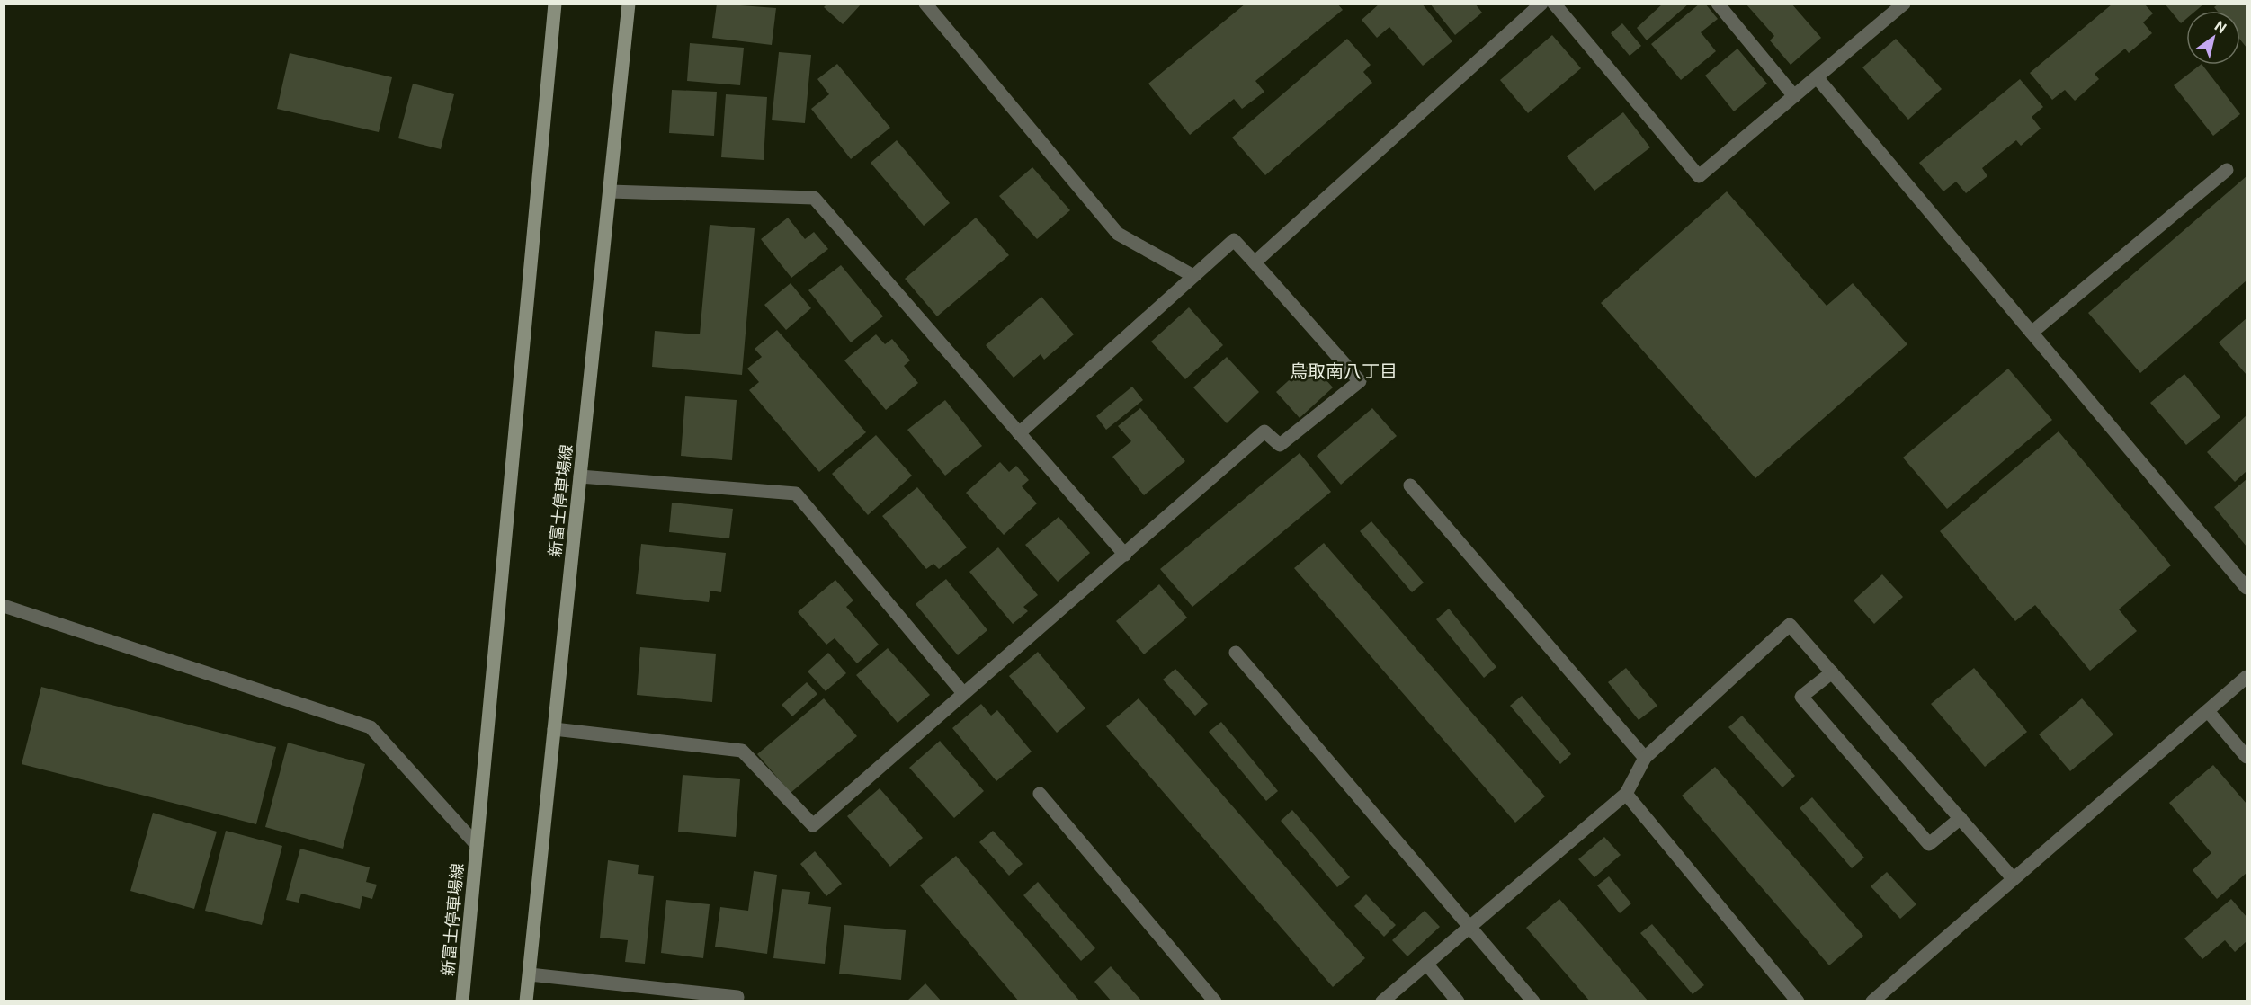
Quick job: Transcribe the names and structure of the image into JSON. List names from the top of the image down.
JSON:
{
  "streets": {
    "main road": ["新富士停車場線"]
  },
  "districts": ["鳥取南八丁目"],
  "north": "top right"
}
